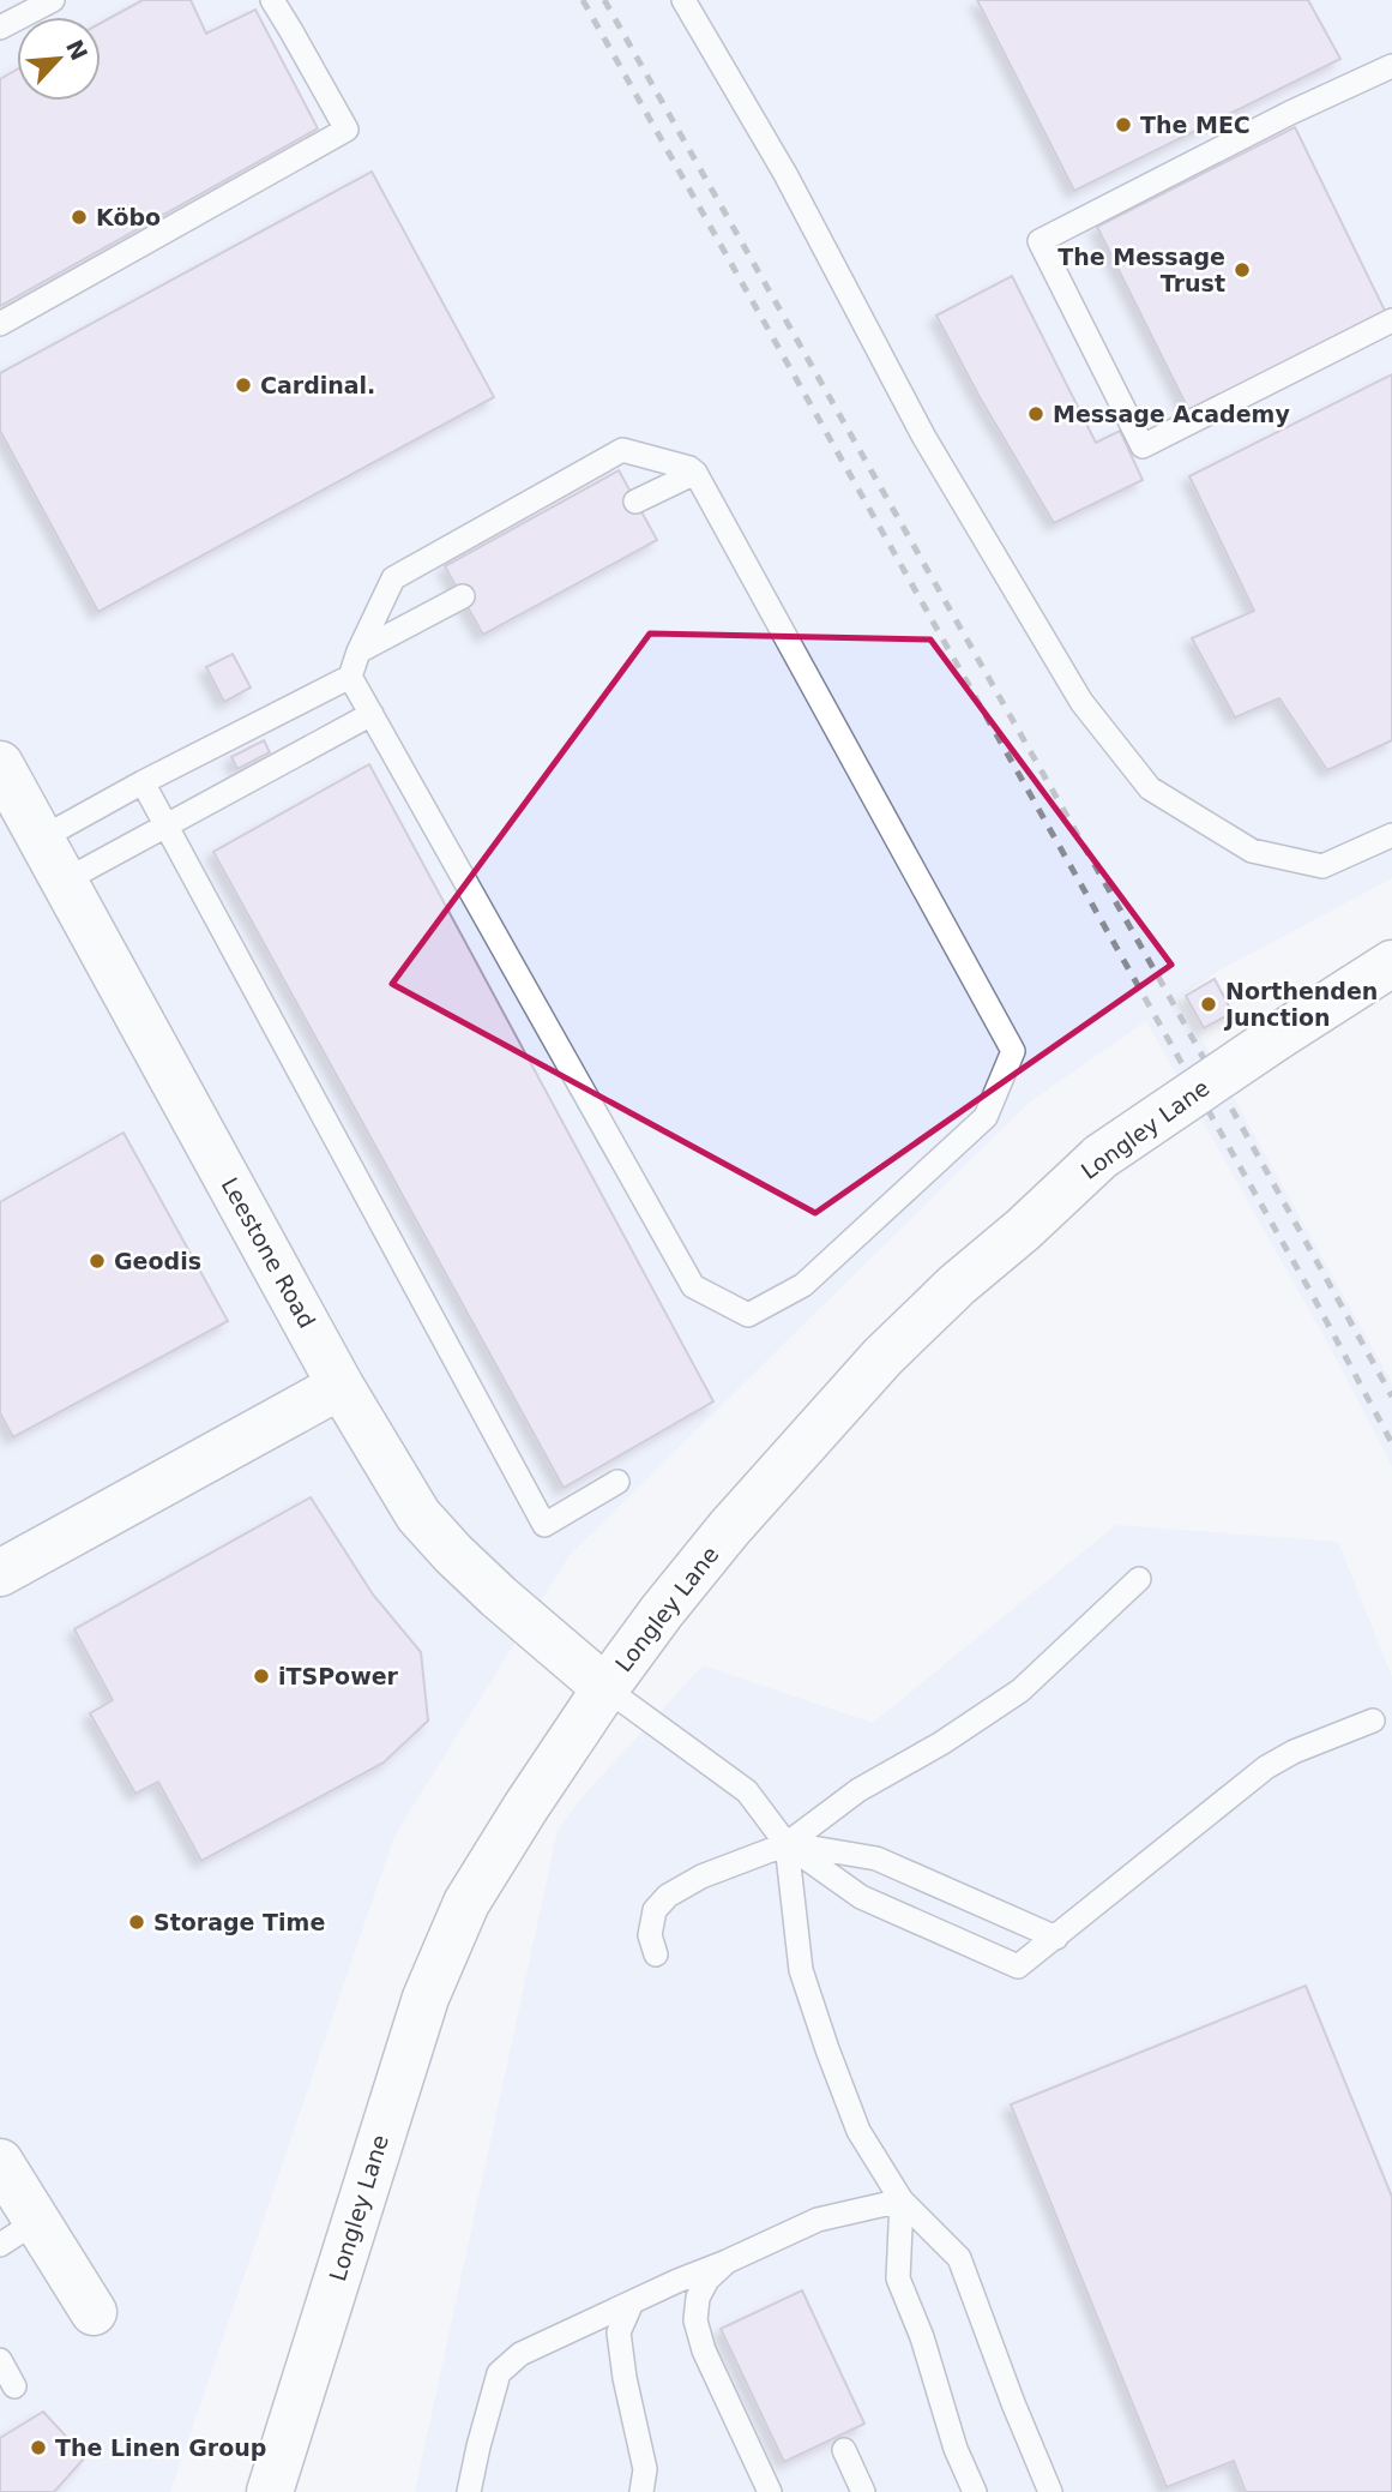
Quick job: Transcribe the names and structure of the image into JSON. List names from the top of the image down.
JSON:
{
  "streets": {
    "main road": ["Longley Lane", "Leestone Road"]
  },
  "crossings": [
    ["Longley Lane", "Leestone Road"]
  ],
  "places": [
    "The MEC",
    "Köbo",
    "The Message Trust",
    "Cardinal.",
    "Message Academy",
    "Northenden Junction",
    "Geodis",
    "iTSPower",
    "Storage Time",
    "The Linen Group"
  ],
  "north": "top right"
}
